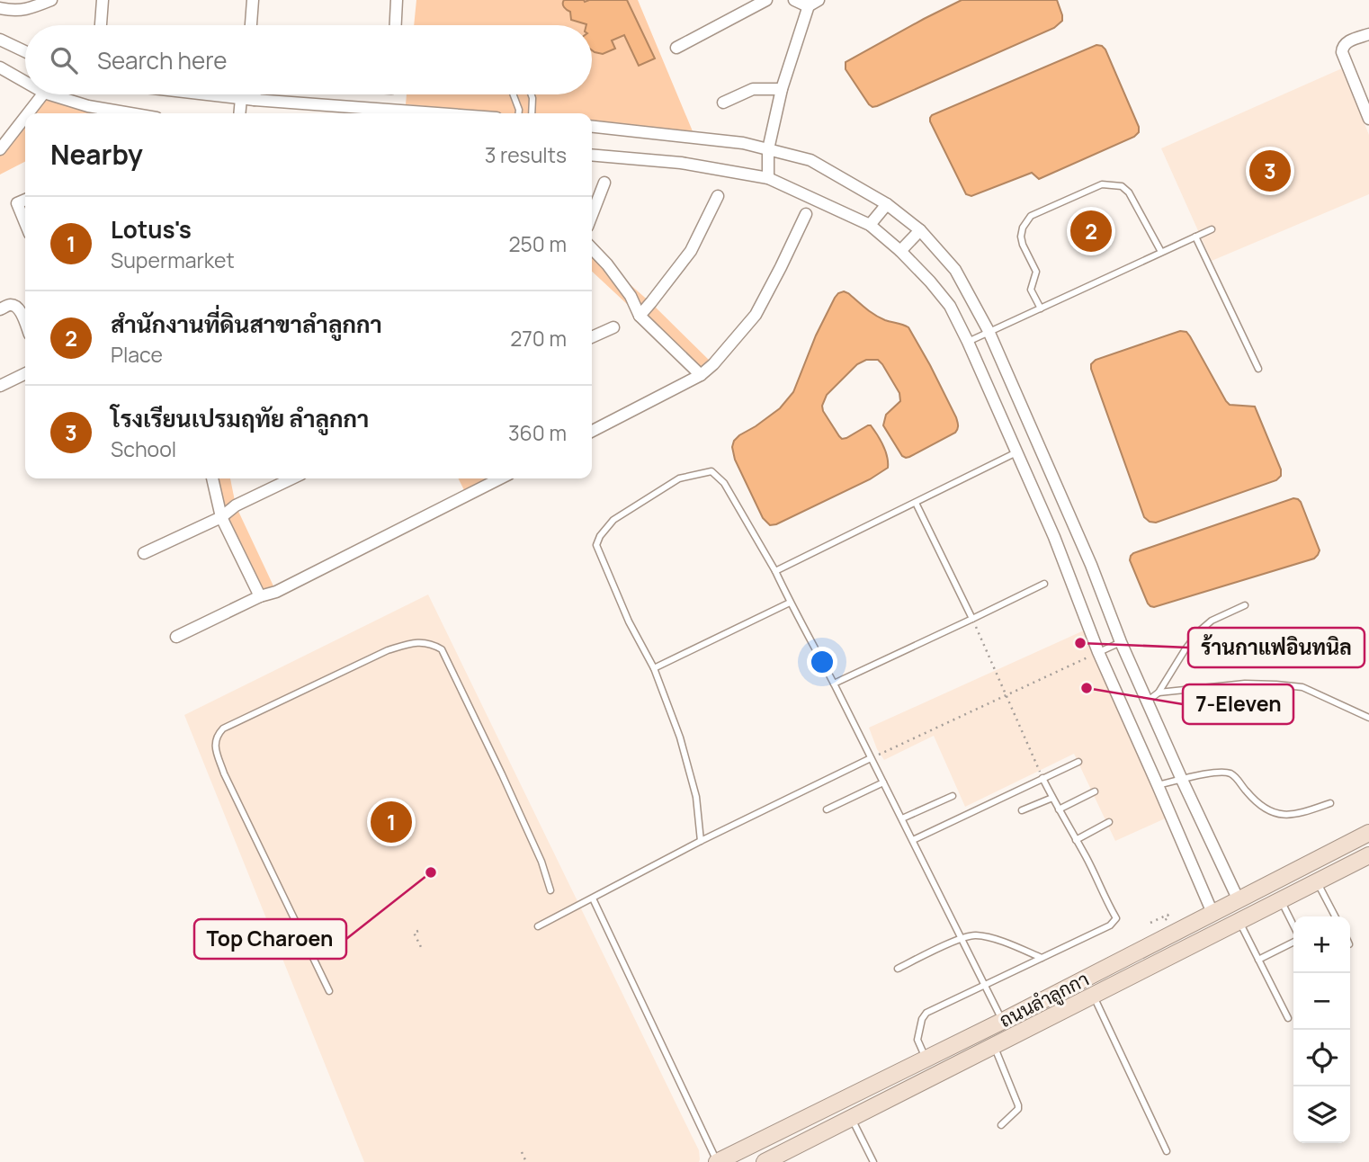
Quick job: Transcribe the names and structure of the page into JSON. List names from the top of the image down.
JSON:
{
  "streets": {
    "main road": ["ถนนลำลูกกา"]
  },
  "places": ["ร้านกาแฟอินทนิล", "7-Eleven", "Top Charoen"],
  "page": {
    "search": "Search here",
    "heading": ["Nearby", "3 results"],
    "pins": ["3", "2", "1"],
    "list": [
      {
        "mark": "1",
        "name": "Lotus's",
        "note": "Supermarket",
        "value": "250 m"
      },
      {
        "mark": "2",
        "name": "สำนักงานที่ดินสาขาลำลูกกา",
        "note": "Place",
        "value": "270 m"
      },
      {
        "mark": "3",
        "name": "โรงเรียนเปรมฤทัย ลำลูกกา",
        "note": "School",
        "value": "360 m"
      }
    ],
    "map_buttons": ["+", "−"]
  }
}
